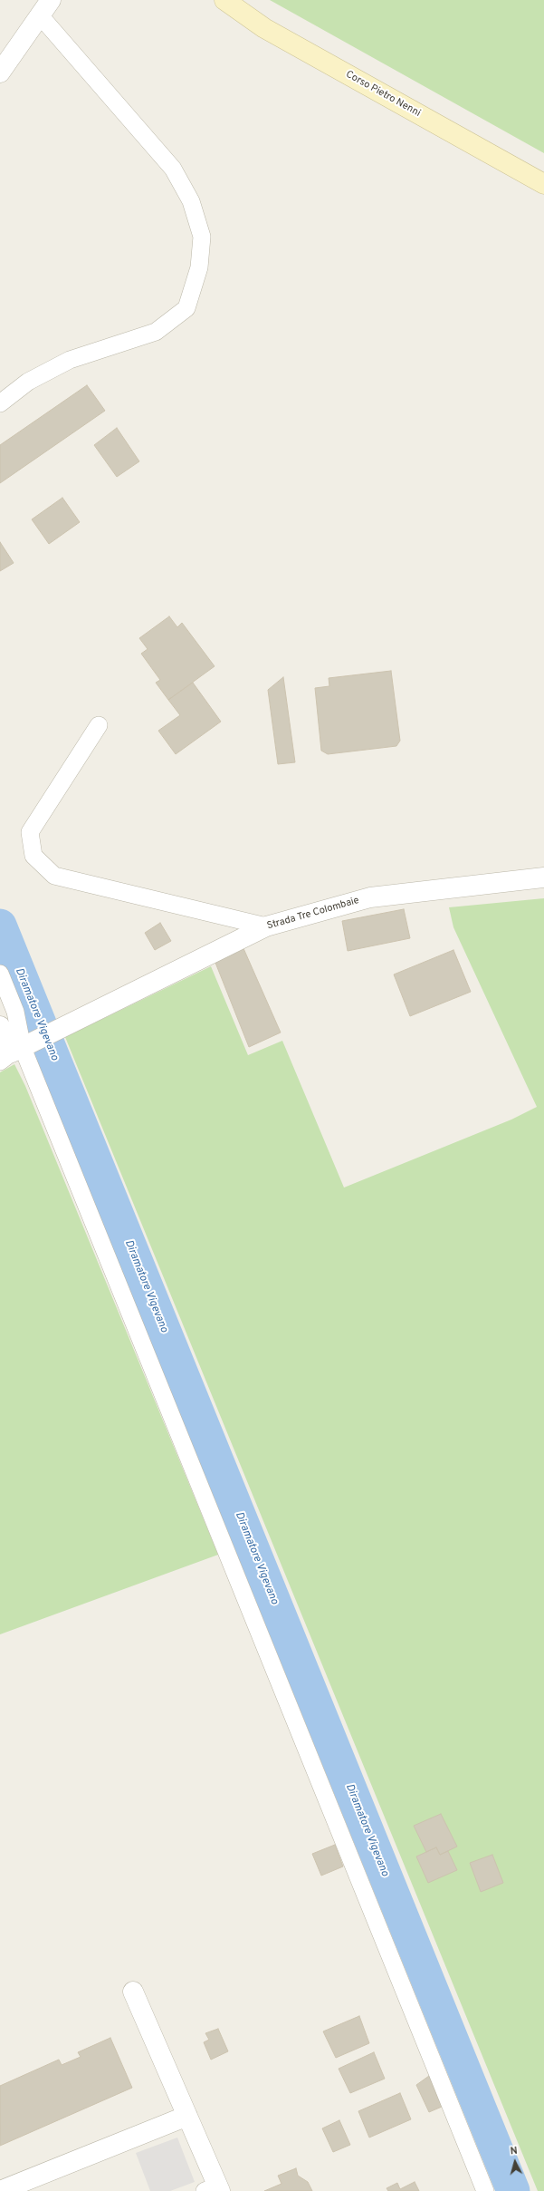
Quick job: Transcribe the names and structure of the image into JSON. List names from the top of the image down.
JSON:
{
  "streets": {
    "main road": ["Corso Pietro Nenni"],
    "street": ["Strada Tre Colombaie"]
  },
  "water": ["Diramatore Vigevano"],
  "north": "top"
}
